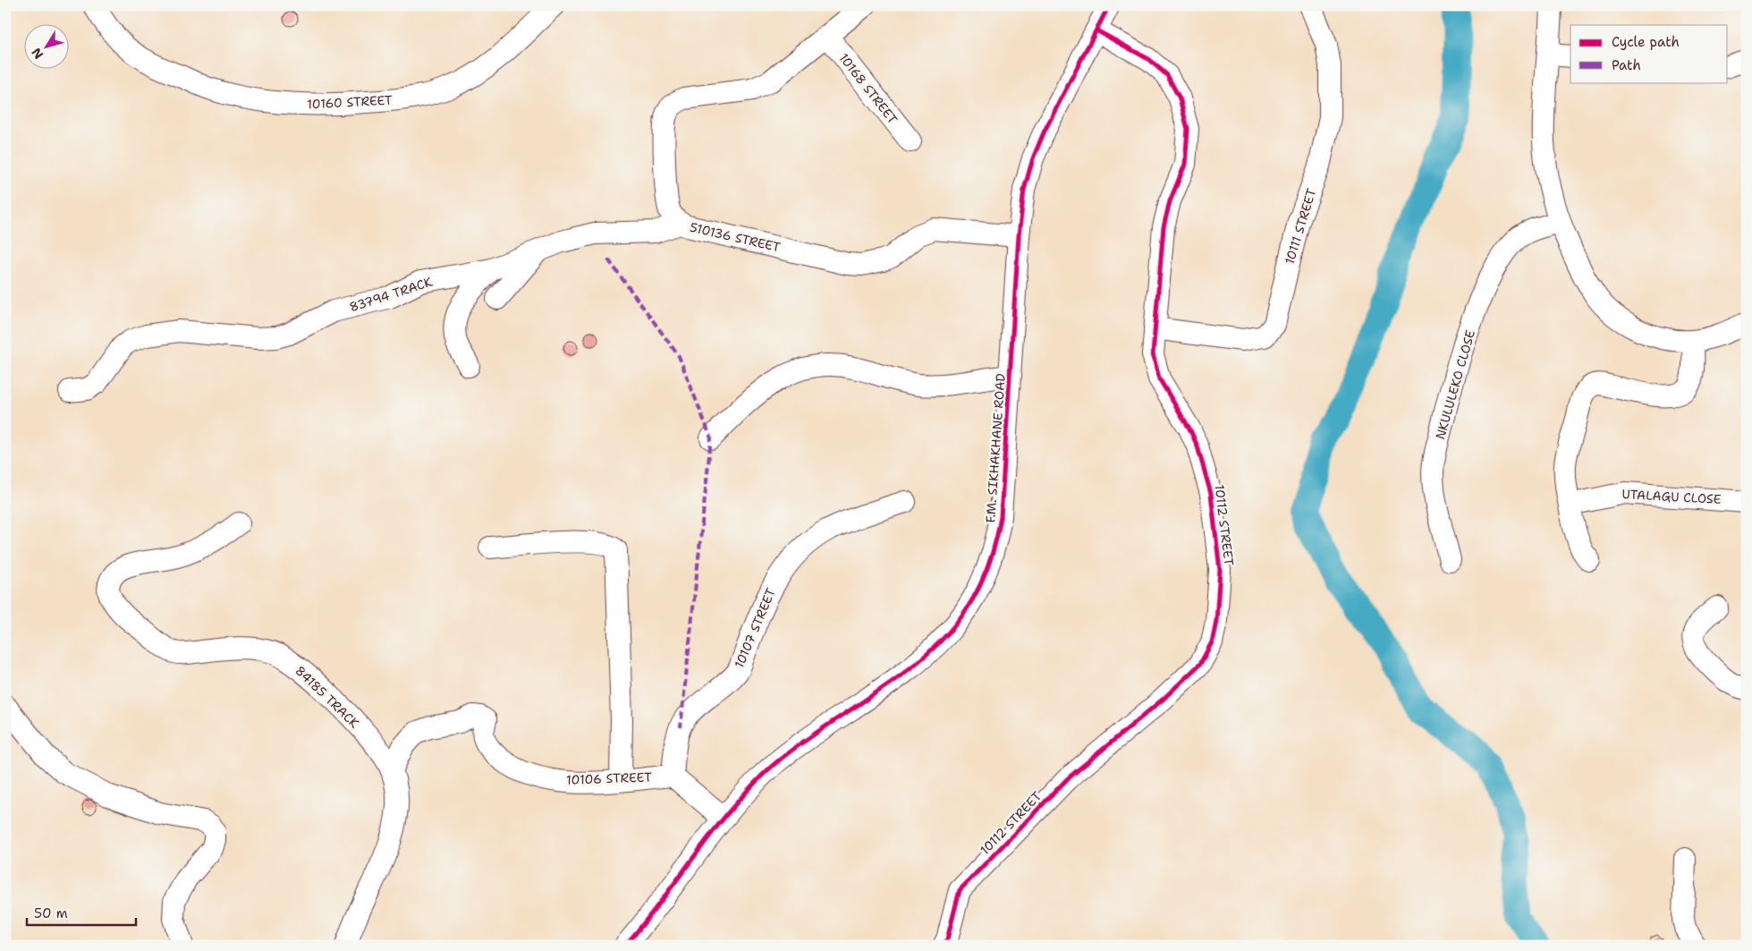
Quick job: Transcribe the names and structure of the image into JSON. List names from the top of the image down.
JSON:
{
  "streets": {
    "street": [
      "10168 STREET",
      "10160 STREET",
      "10111 STREET",
      "510136 STREET",
      "83794 TRACK",
      "NKULULEKO CLOSE",
      "F.M. SIKHAKHANE ROAD",
      "UTALAGU CLOSE",
      "10112 STREET",
      "10107 STREET",
      "84185 TRACK",
      "10106 STREET"
    ]
  },
  "crossings": [
    ["10168 STREET", "510136 STREET"],
    ["10111 STREET", "10112 STREET"],
    ["510136 STREET", "83794 TRACK"],
    ["510136 STREET", "F.M. SIKHAKHANE ROAD"],
    ["F.M. SIKHAKHANE ROAD", "10112 STREET"],
    ["10107 STREET", "10106 STREET"],
    ["84185 TRACK", "10106 STREET"]
  ],
  "legend": ["Cycle path", "Path"],
  "scale_bar": "50 m",
  "north": "bottom left"
}
